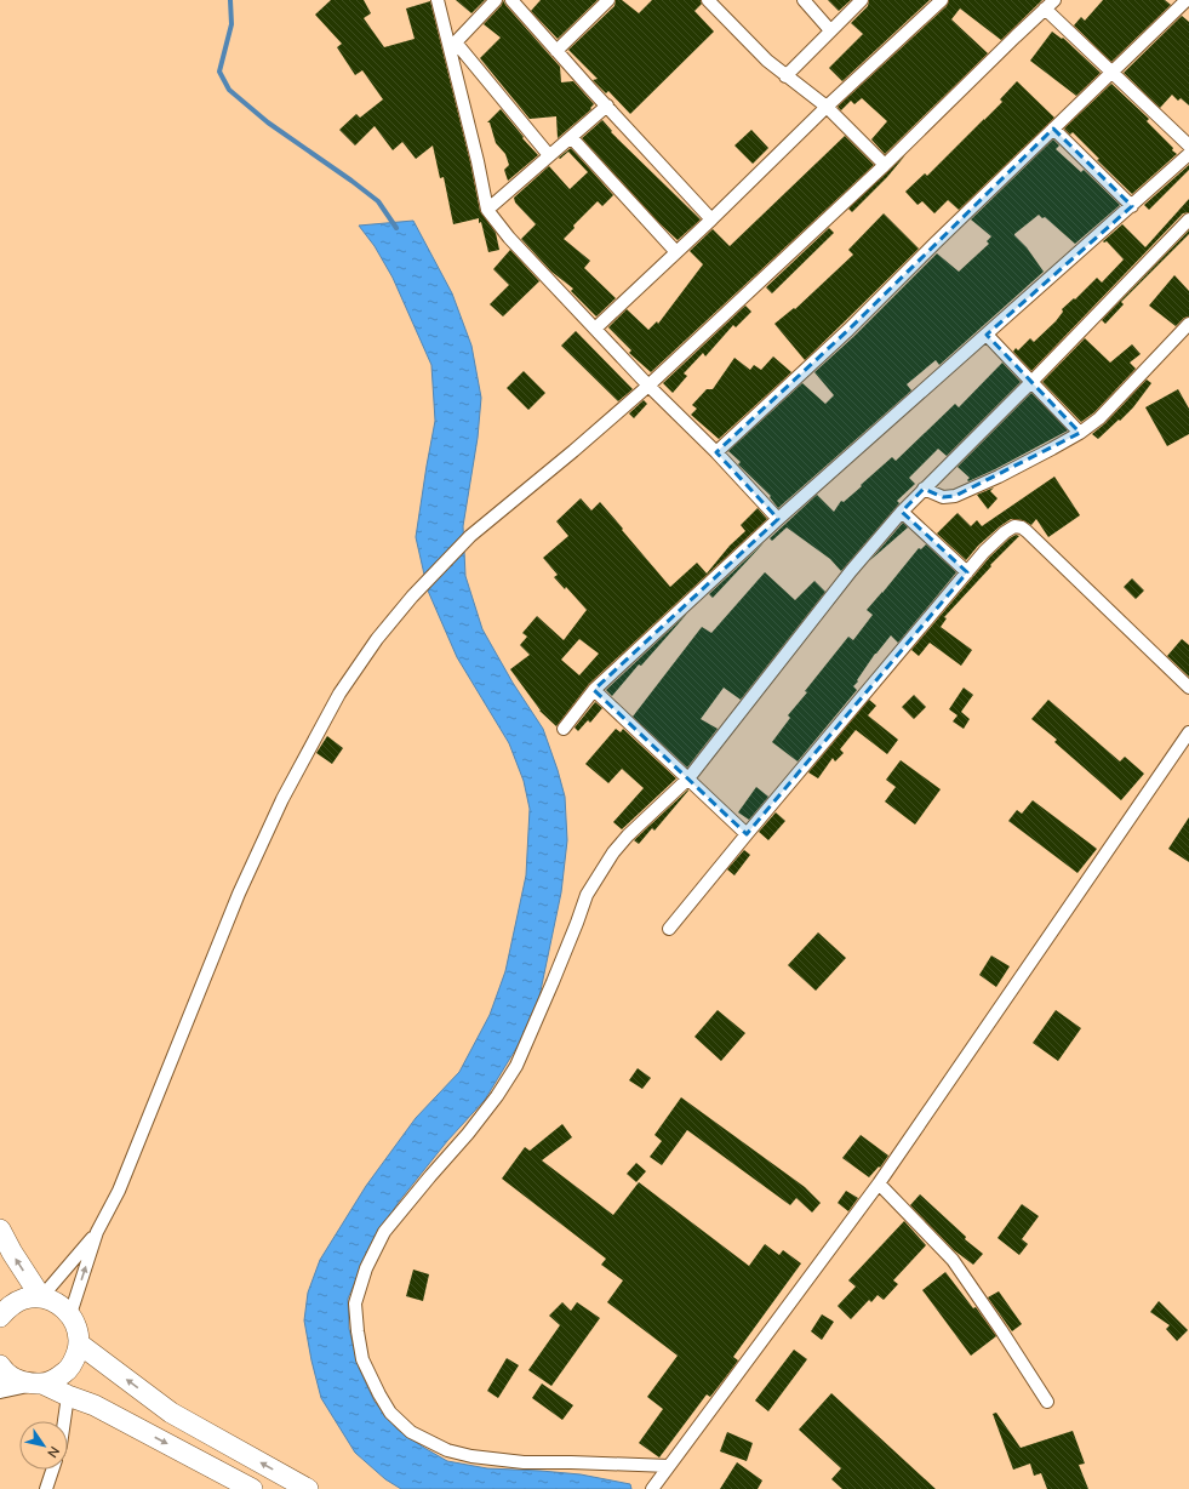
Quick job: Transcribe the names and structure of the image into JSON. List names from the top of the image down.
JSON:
{
  "north": "bottom right"
}
